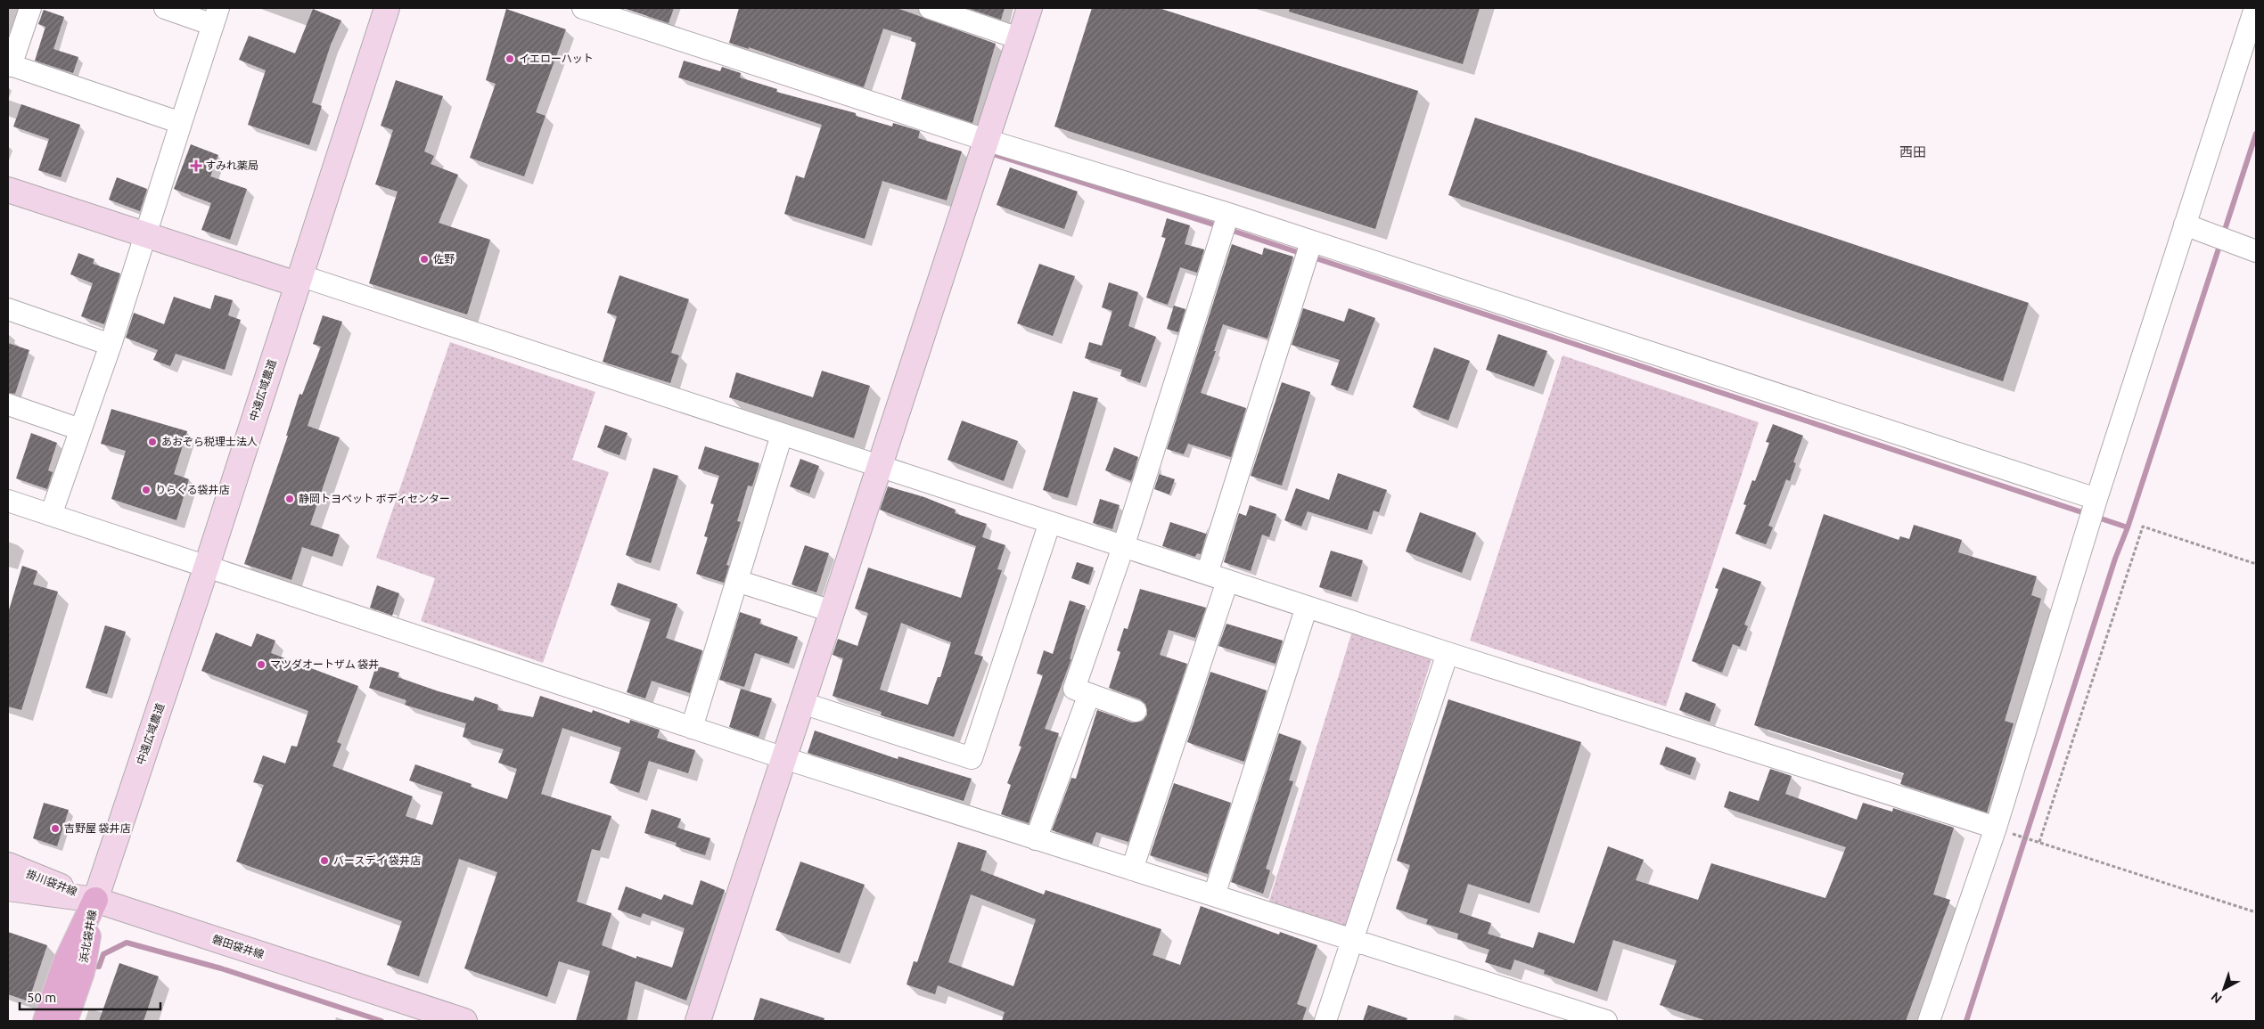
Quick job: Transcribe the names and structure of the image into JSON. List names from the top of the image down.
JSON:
{
  "streets": {
    "main road": ["浜北袋井線"],
    "street": ["中遠広域農道", "掛川袋井線", "磐田袋井線"]
  },
  "crossings": [
    ["中遠広域農道", "掛川袋井線"],
    ["中遠広域農道", "浜北袋井線"],
    ["中遠広域農道", "磐田袋井線"],
    ["掛川袋井線", "浜北袋井線"],
    ["掛川袋井線", "磐田袋井線"],
    ["浜北袋井線", "磐田袋井線"]
  ],
  "districts": ["西田"],
  "places": {
    "other": [
      "イエローハット",
      "佐野",
      "あおぞら税理士法人",
      "りらくる袋井店",
      "静岡トヨペット ボディセンター",
      "マツダオートザム 袋井",
      "吉野屋 袋井店",
      "バースデイ 袋井店"
    ],
    "health": ["すみれ薬局"]
  },
  "scale_bar": "50 m",
  "north": "bottom left"
}
